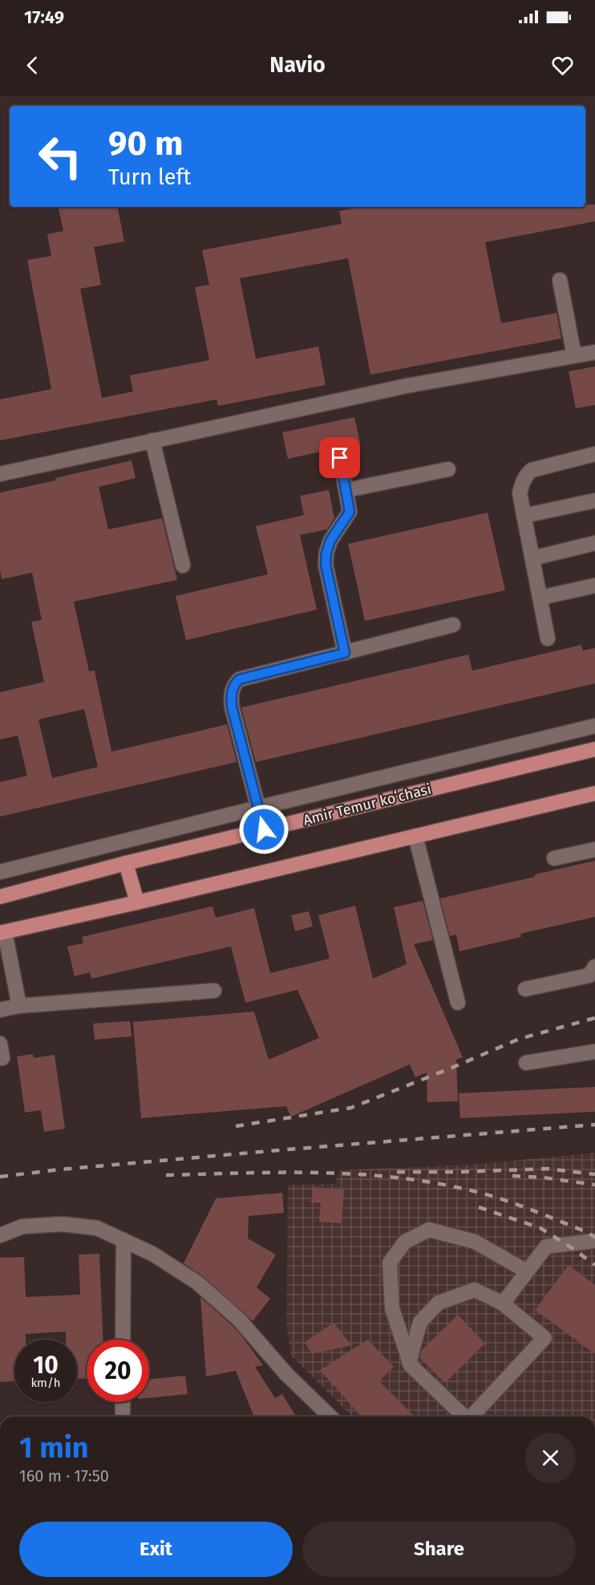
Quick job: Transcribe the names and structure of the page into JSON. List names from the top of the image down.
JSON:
{
  "streets": {
    "main road": ["Amir Temur koʻchasi"]
  },
  "page": {
    "status": "17:49",
    "header": "Navio",
    "turn": ["90 m", "Turn left"],
    "speed": "10 km/h",
    "limit": "20",
    "heading": ["1 min", "160 m · 17:50"],
    "buttons": ["Exit", "Share"]
  }
}
